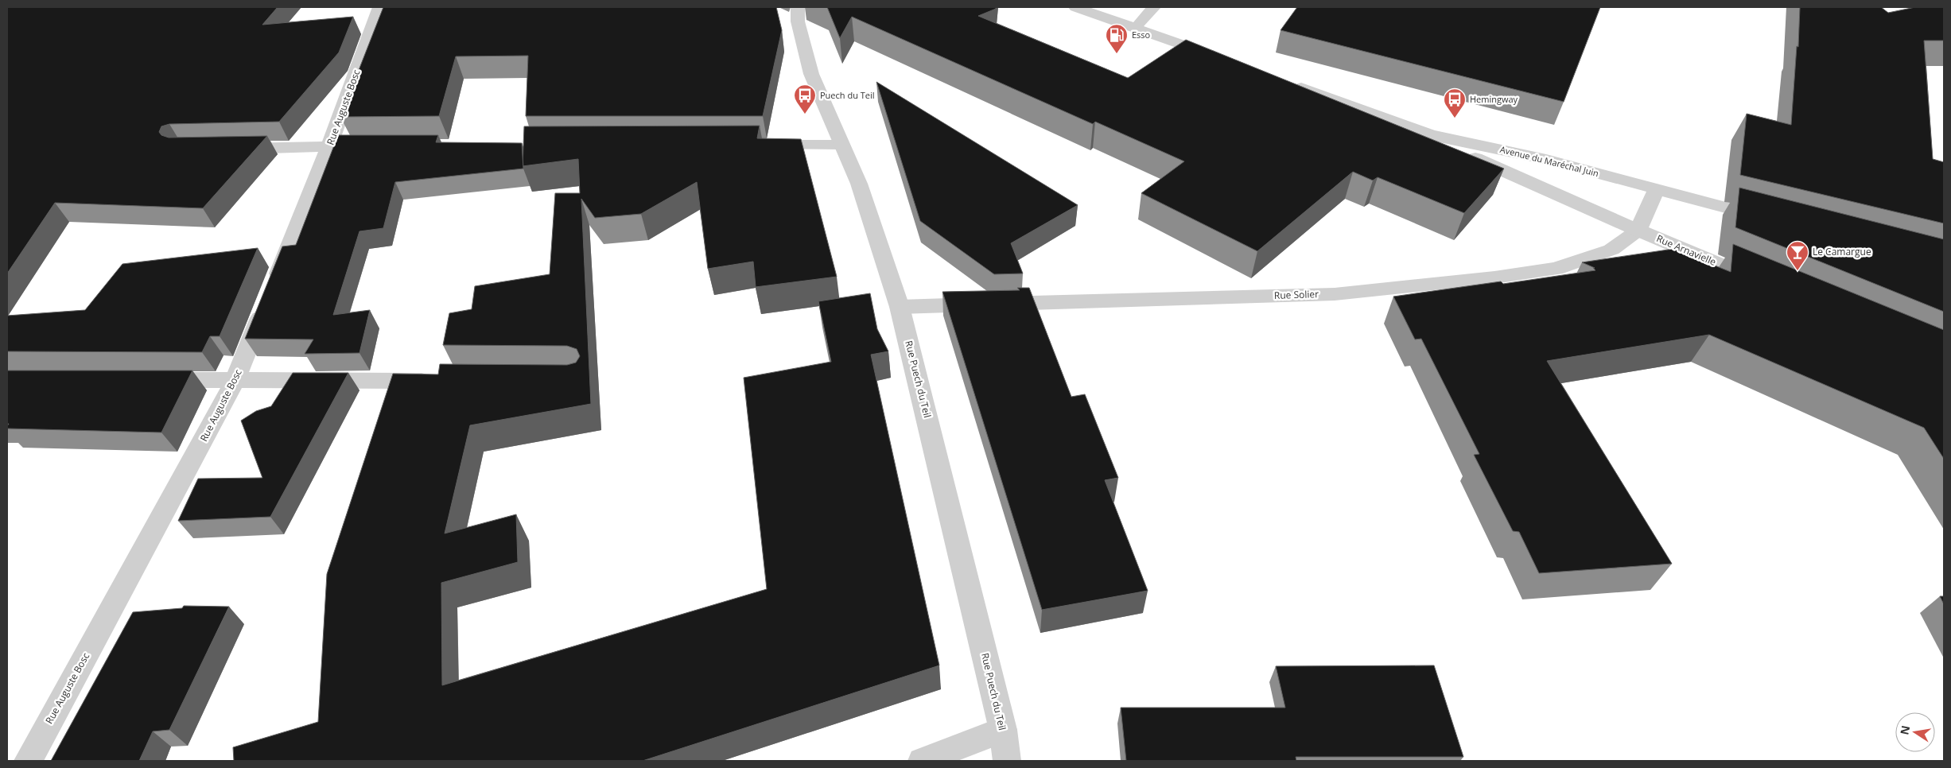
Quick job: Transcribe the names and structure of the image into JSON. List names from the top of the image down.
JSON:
{
  "streets": {
    "street": [
      "Rue Auguste Bosc",
      "Avenue du Maréchal Juin",
      "Rue Arnavielle",
      "Rue Solier",
      "Rue Puech du Teil"
    ]
  },
  "crossings": [
    ["Avenue du Maréchal Juin", "Rue Arnavielle"],
    ["Avenue du Maréchal Juin", "Rue Solier"],
    ["Rue Arnavielle", "Rue Solier"],
    ["Rue Solier", "Rue Puech du Teil"]
  ],
  "places": {
    "fuel station": ["Esso"],
    "bus stop": ["Puech du Teil", "Hemingway"],
    "bar": ["Le Camargue"]
  },
  "north": "left"
}
